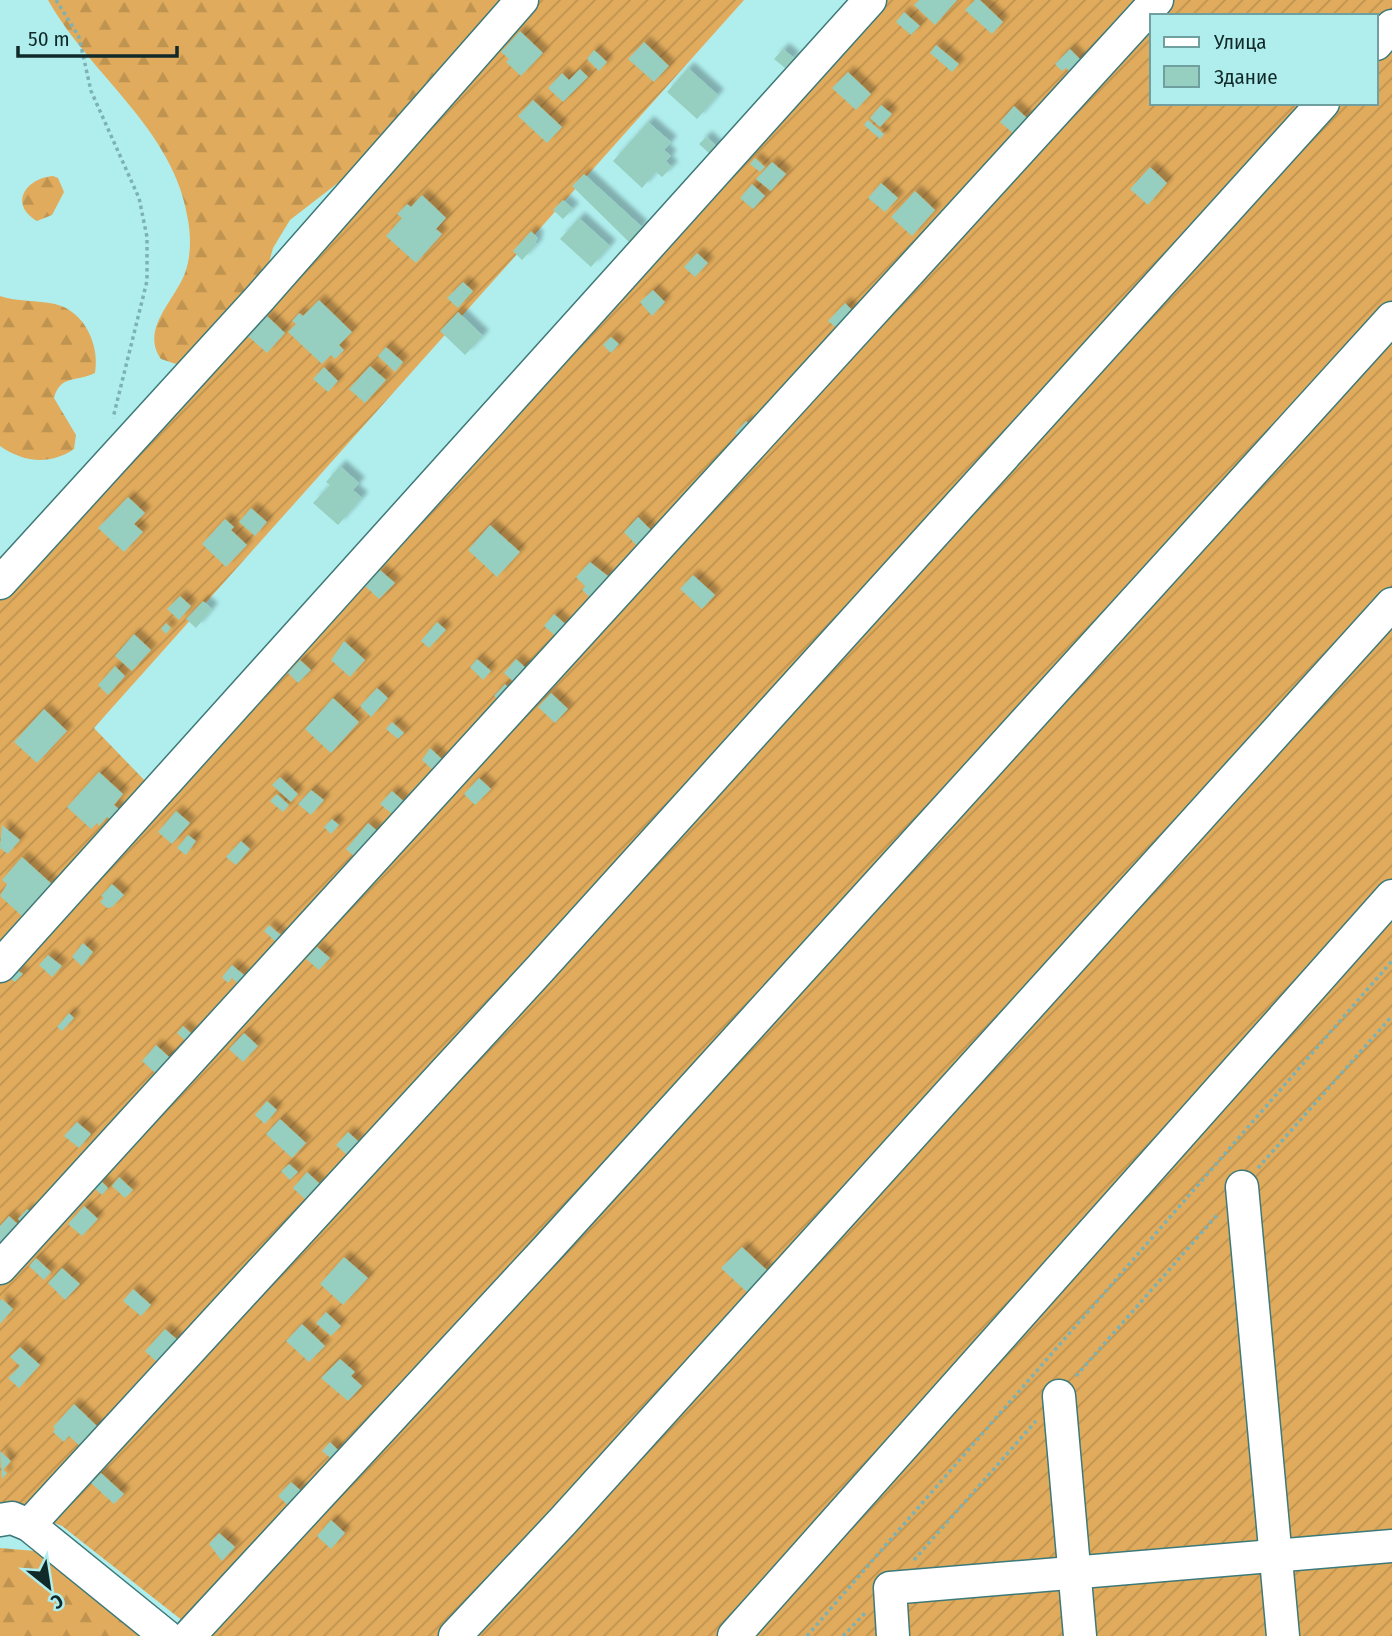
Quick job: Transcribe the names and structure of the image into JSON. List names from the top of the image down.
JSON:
{
  "legend": ["Улица", "Здание"],
  "scale_bar": "50 m",
  "north": "bottom right"
}
